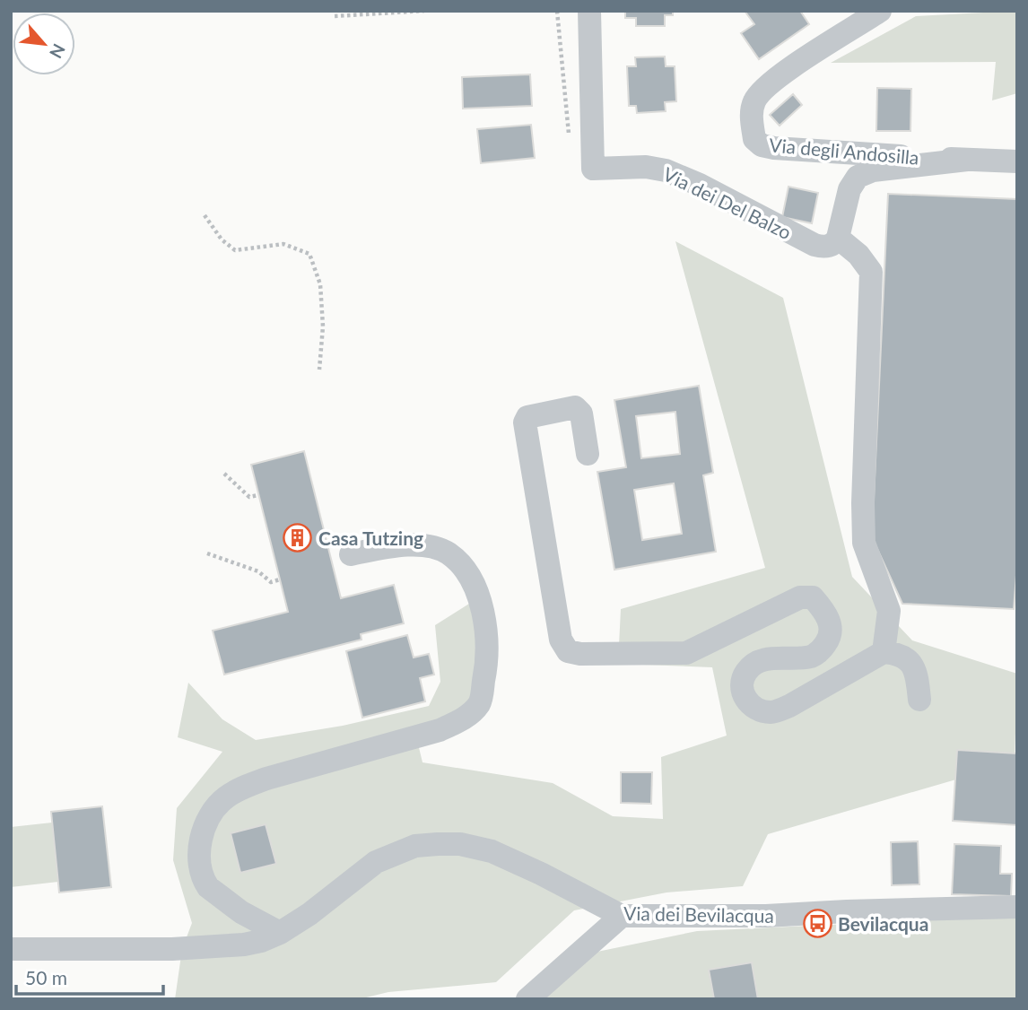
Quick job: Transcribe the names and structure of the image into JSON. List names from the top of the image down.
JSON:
{
  "streets": {
    "street": ["Via degli Andosilla", "Via dei Del Balzo", "Via dei Bevilacqua"]
  },
  "places": {
    "building": ["Casa Tutzing"],
    "bus stop": ["Bevilacqua"]
  },
  "scale_bar": "50 m",
  "north": "bottom right"
}
